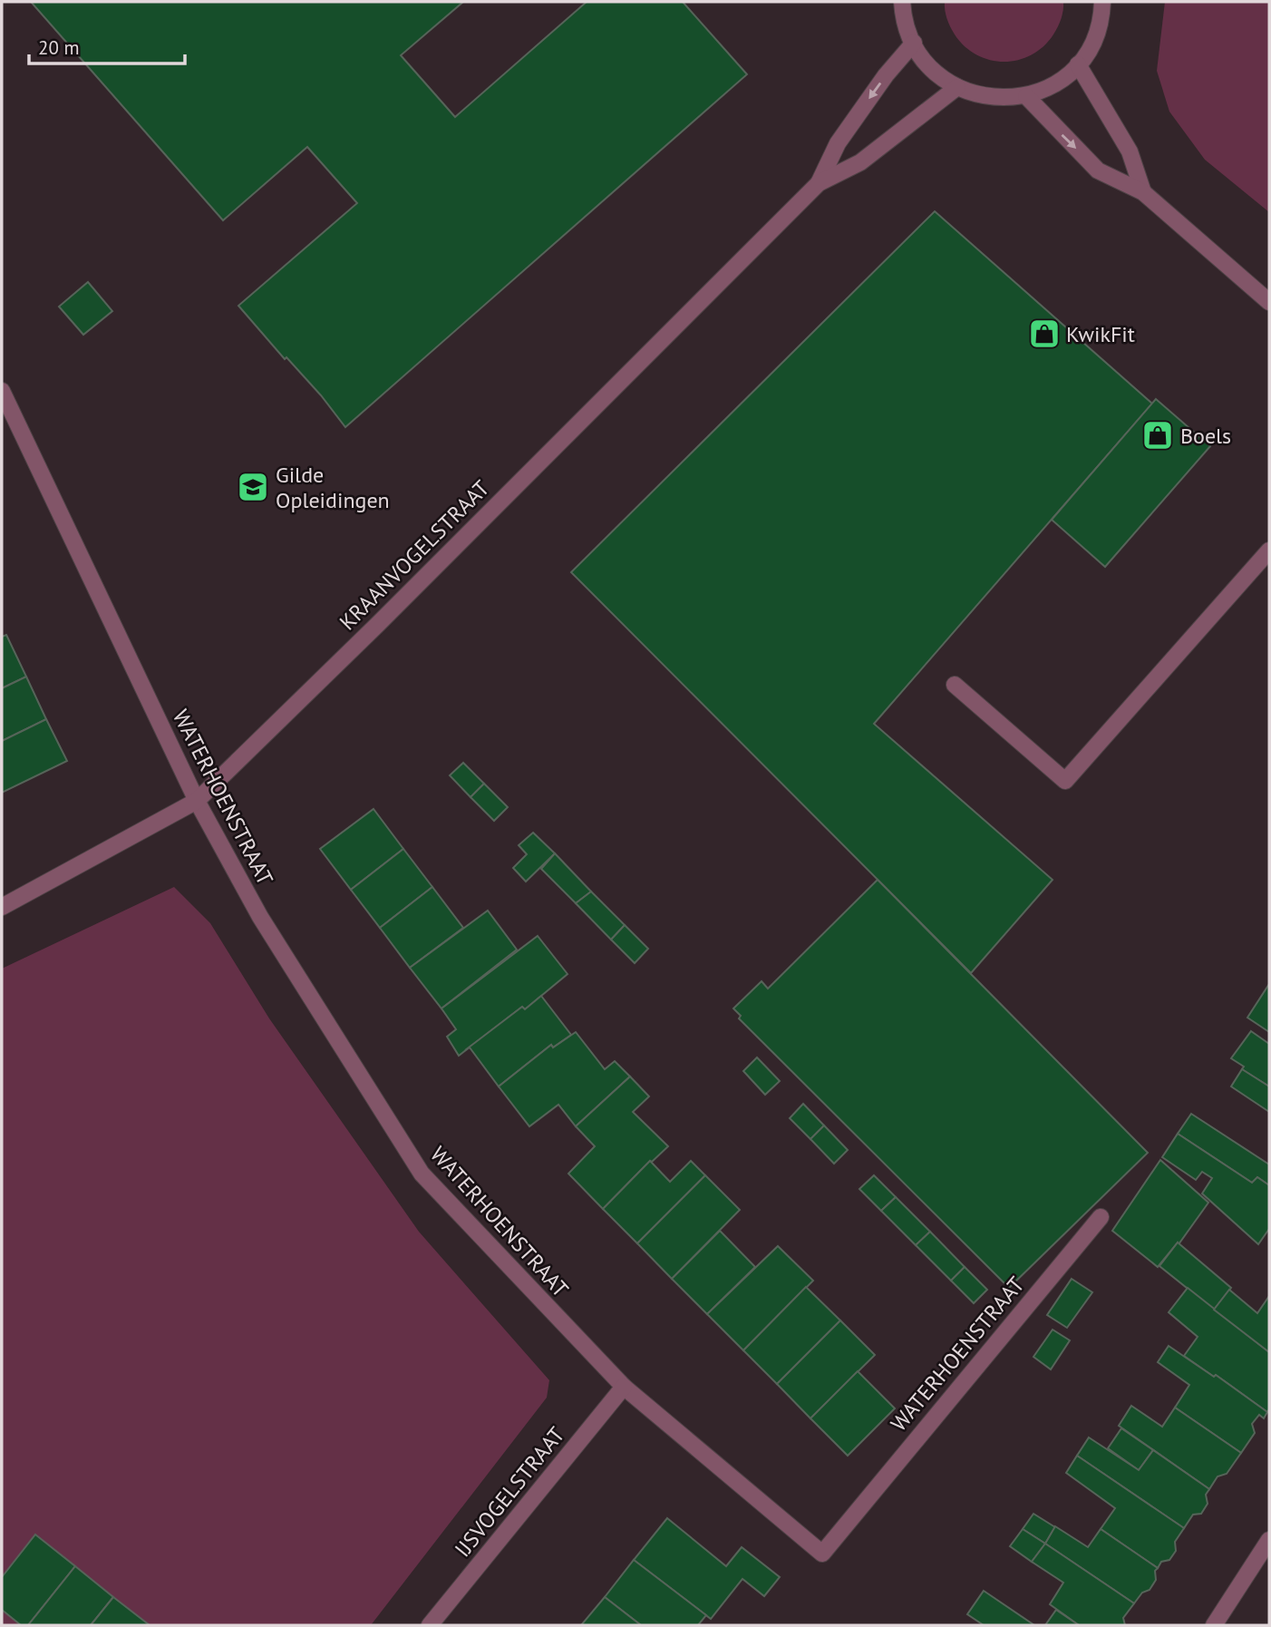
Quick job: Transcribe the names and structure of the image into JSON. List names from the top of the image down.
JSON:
{
  "streets": {
    "street": ["KRAANVOGELSTRAAT", "WATERHOENSTRAAT", "IJSVOGELSTRAAT"]
  },
  "crossings": [
    ["KRAANVOGELSTRAAT", "WATERHOENSTRAAT"],
    ["WATERHOENSTRAAT", "IJSVOGELSTRAAT"]
  ],
  "places": {
    "shop": ["KwikFit", "Boels"],
    "school or university": ["Gilde Opleidingen"]
  },
  "scale_bar": "20 m"
}
